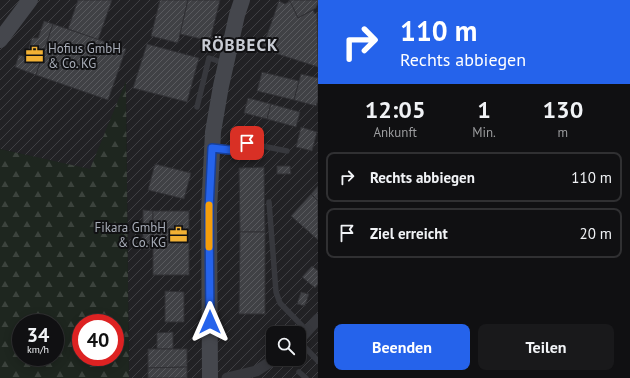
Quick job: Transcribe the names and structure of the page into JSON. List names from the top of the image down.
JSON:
{
  "districts": ["RÖBBECK"],
  "places": {
    "office": ["Hofius GmbH & Co. KG", "Fikara GmbH & Co. KG"]
  },
  "page": {
    "turn": ["110 m", "Rechts abbiegen"],
    "eta": [
      "12:05",
      "Ankunft",
      "1",
      "Min.",
      "130",
      "m"
    ],
    "list": [
      {
        "name": "Rechts abbiegen",
        "value": "110 m"
      },
      {
        "name": "Ziel erreicht",
        "value": "20 m"
      }
    ],
    "speed": "34 km/h",
    "limit": "40",
    "buttons": ["Beenden", "Teilen"]
  }
}
